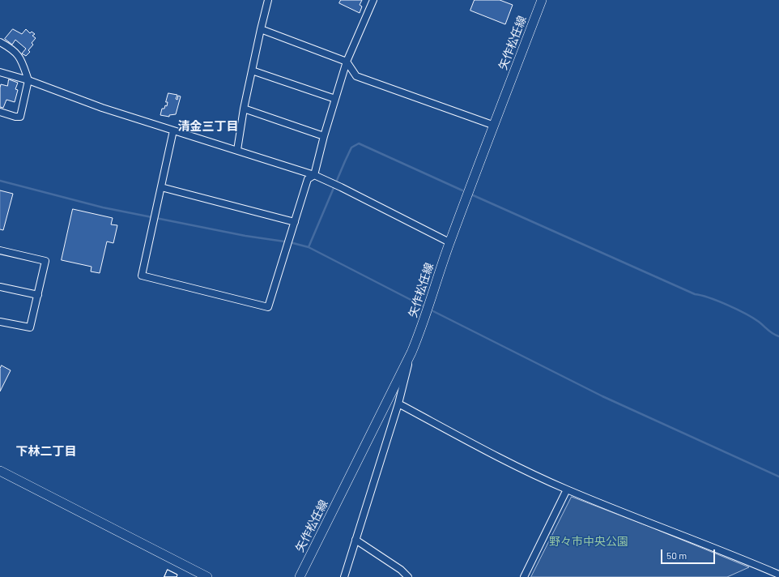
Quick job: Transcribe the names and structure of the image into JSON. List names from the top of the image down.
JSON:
{
  "streets": {
    "main road": ["矢作松任線"]
  },
  "districts": ["清金三丁目", "下林二丁目"],
  "parks": ["野々市中央公園"],
  "scale_bar": "50 m"
}
